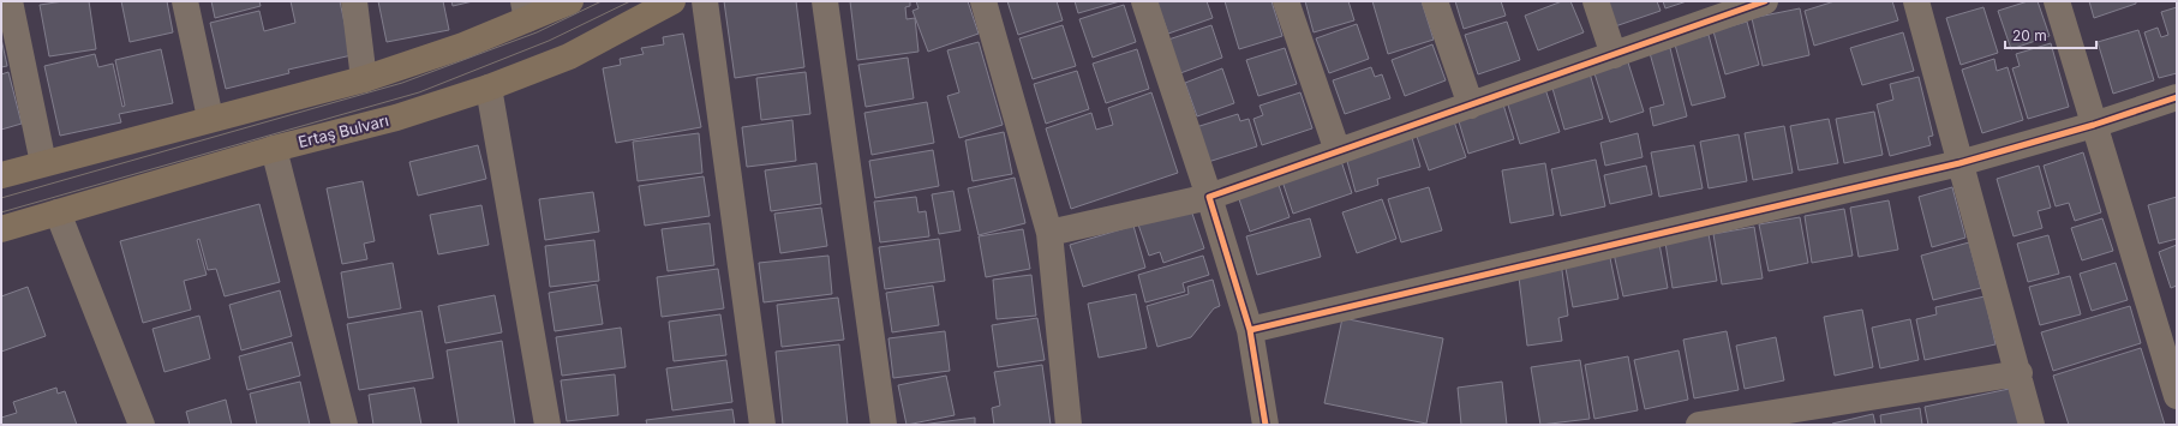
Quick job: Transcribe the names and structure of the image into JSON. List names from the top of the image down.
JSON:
{
  "streets": {
    "main road": ["Ertaş Bulvarı"]
  },
  "scale_bar": "20 m"
}
